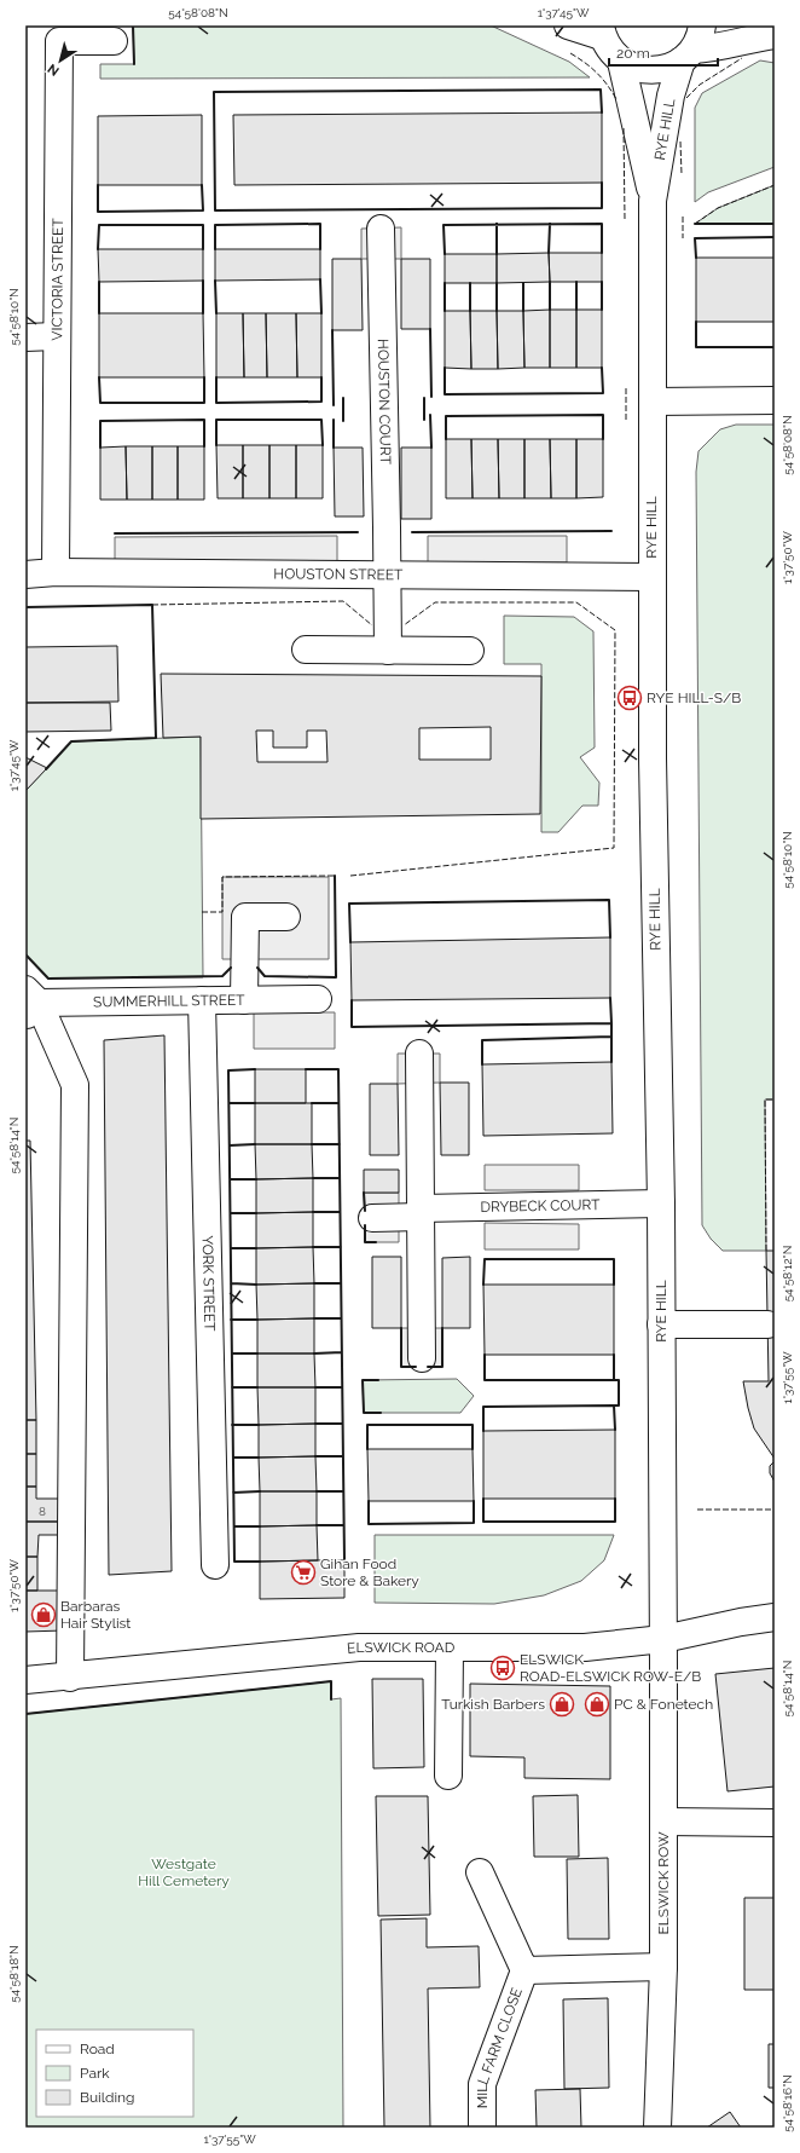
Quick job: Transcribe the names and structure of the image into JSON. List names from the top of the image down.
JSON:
{
  "streets": {
    "street": [
      "RYE HILL",
      "VICTORIA STREET",
      "HOUSTON COURT",
      "HOUSTON STREET",
      "SUMMERHILL STREET",
      "DRYBECK COURT",
      "YORK STREET",
      "ELSWICK ROAD",
      "ELSWICK ROW",
      "MILL FARM CLOSE"
    ]
  },
  "crossings": [
    ["RYE HILL", "HOUSTON STREET"],
    ["RYE HILL", "DRYBECK COURT"],
    ["RYE HILL", "ELSWICK ROAD"],
    ["RYE HILL", "ELSWICK ROW"],
    ["VICTORIA STREET", "HOUSTON STREET"],
    ["HOUSTON COURT", "HOUSTON STREET"],
    ["SUMMERHILL STREET", "YORK STREET"],
    ["ELSWICK ROAD", "ELSWICK ROW"],
    ["ELSWICK ROW", "MILL FARM CLOSE"]
  ],
  "parks": ["Westgate Hill Cemetery"],
  "places": {
    "bus stop": ["RYE HILL-S/B", "ELSWICK ROAD-ELSWICK ROW-E/B"],
    "supermarket": ["Gihan Food Store & Bakery"],
    "shop": ["Barbaras Hair Stylist", "Turkish Barbers", "PC & Fonetech"]
  },
  "house_numbers": ["8"],
  "legend": ["Road", "Park", "Building"],
  "scale_bar": "20 m",
  "north": "bottom left",
  "coordinates": [
    "54°58'08\"N",
    "1°37'45\"W",
    "54°58'10\"N",
    "1°37'50\"W",
    "54°58'14\"N",
    "54°58'12\"N",
    "1°37'55\"W",
    "54°58'18\"N",
    "54°58'16\"N"
  ]
}
